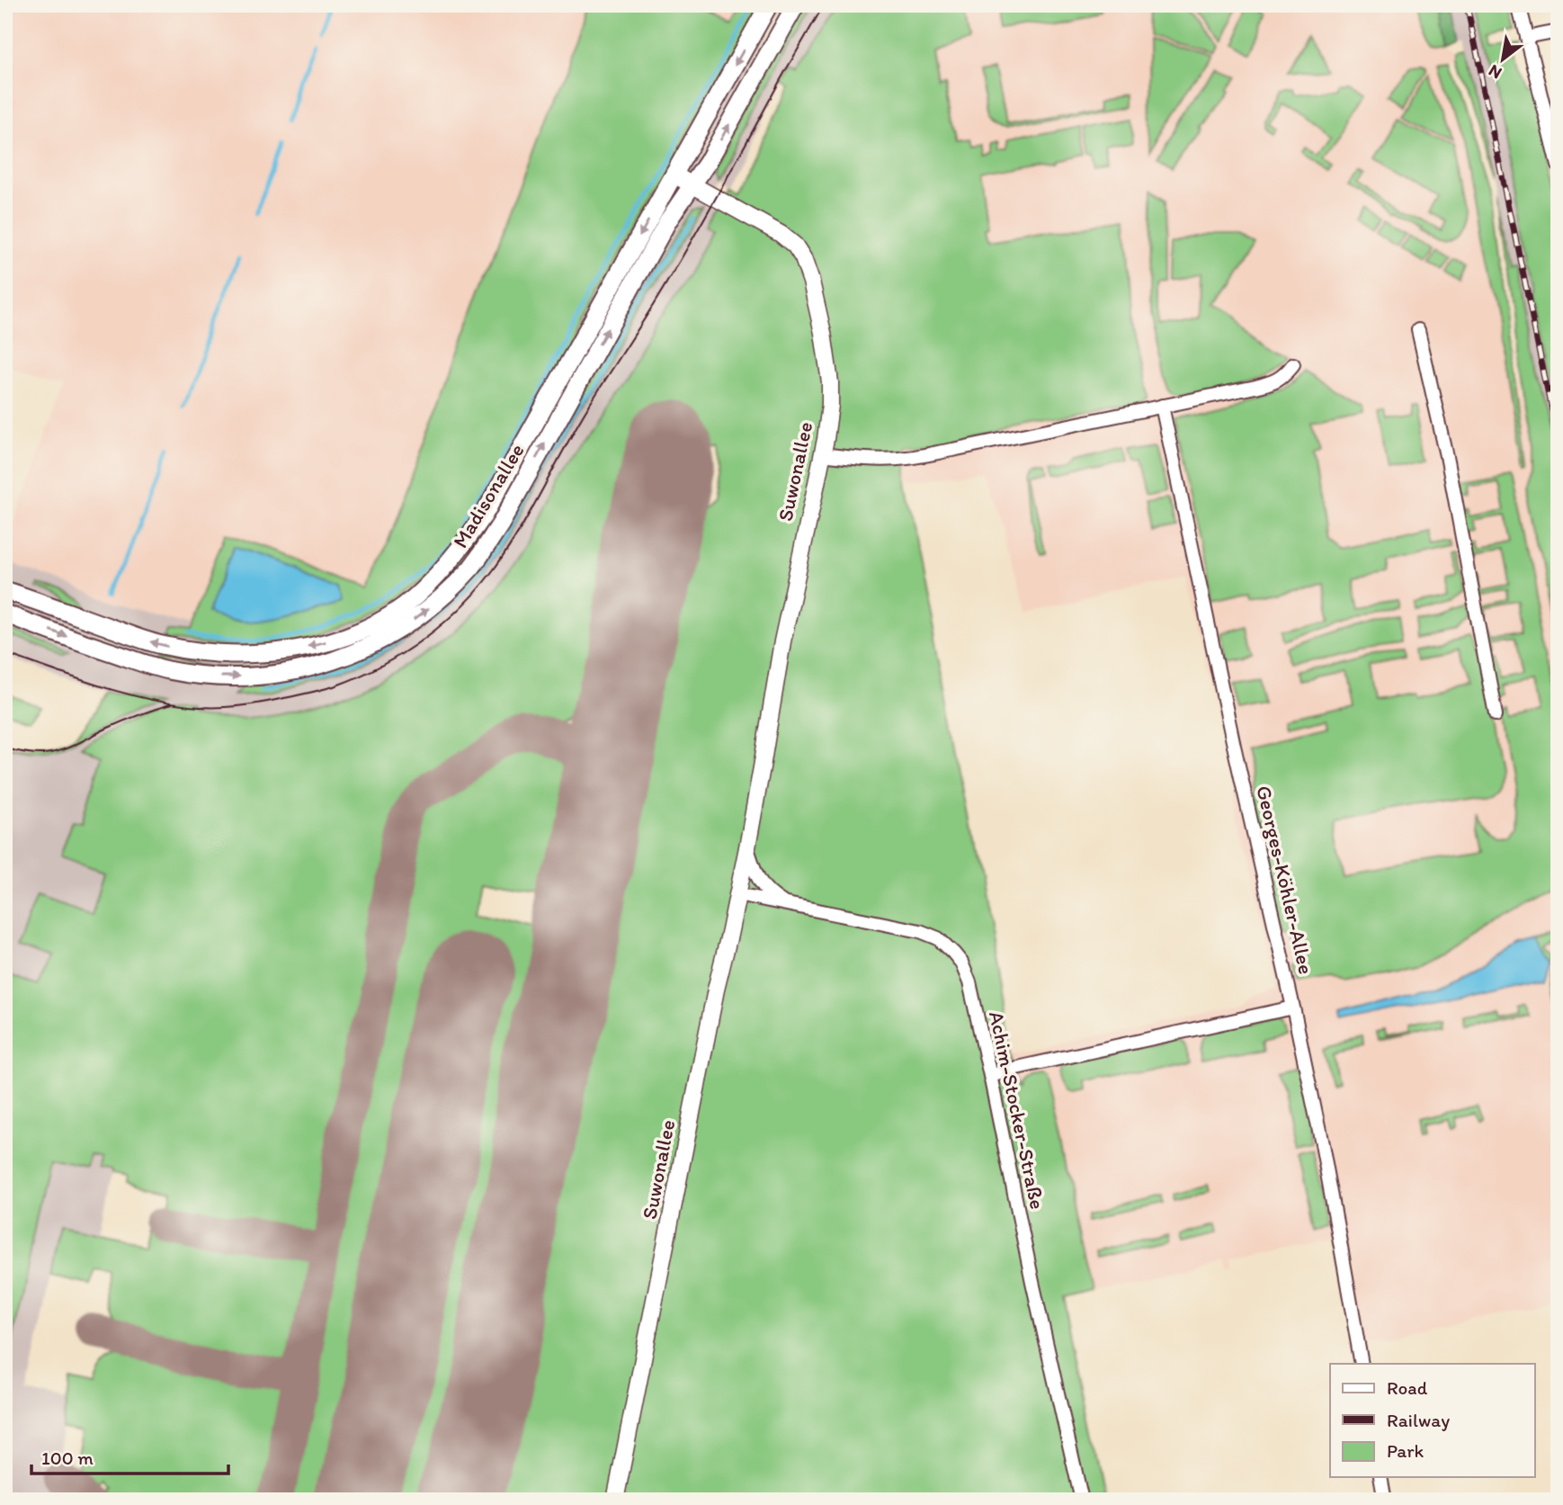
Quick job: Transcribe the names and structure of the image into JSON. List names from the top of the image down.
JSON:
{
  "streets": {
    "main road": ["Madisonallee"],
    "street": ["Suwonallee", "Georges-Köhler-Allee", "Achim-Stocker-Straße"]
  },
  "crossings": [
    ["Suwonallee", "Madisonallee"],
    ["Suwonallee", "Achim-Stocker-Straße"]
  ],
  "legend": ["Road", "Railway", "Park"],
  "scale_bar": "100 m",
  "north": "bottom left"
}
